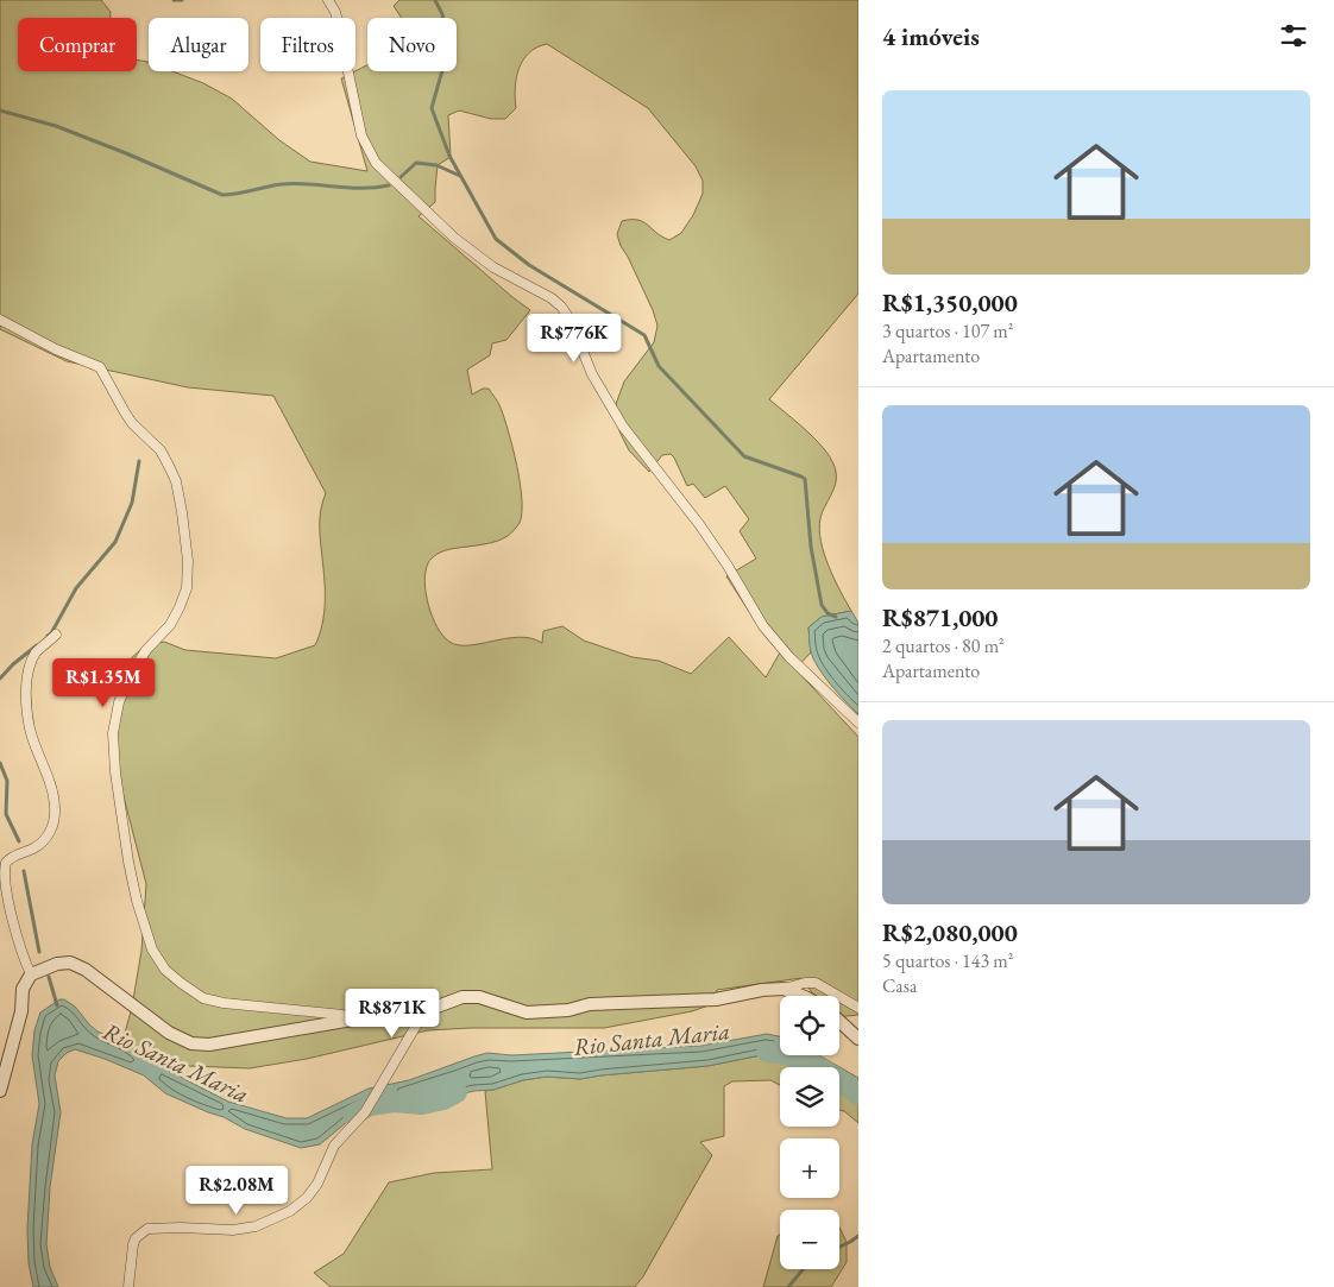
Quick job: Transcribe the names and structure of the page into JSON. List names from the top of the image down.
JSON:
{
  "water": ["Rio Santa Maria"],
  "page": {
    "heading": "4 imóveis",
    "chip": [
      "Comprar",
      "Alugar",
      "Filtros",
      "Novo"
    ],
    "list": [
      {
        "name": "R$1,350,000",
        "note": "3 quartos · 107 m² · Apartamento"
      },
      {
        "name": "R$871,000",
        "note": "2 quartos · 80 m² · Apartamento"
      },
      {
        "name": "R$2,080,000",
        "note": "5 quartos · 143 m² · Casa"
      }
    ],
    "price": [
      "R$776K",
      "R$1.35M",
      "R$871K",
      "R$2.08M"
    ],
    "map_buttons": ["+", "−"]
  }
}
